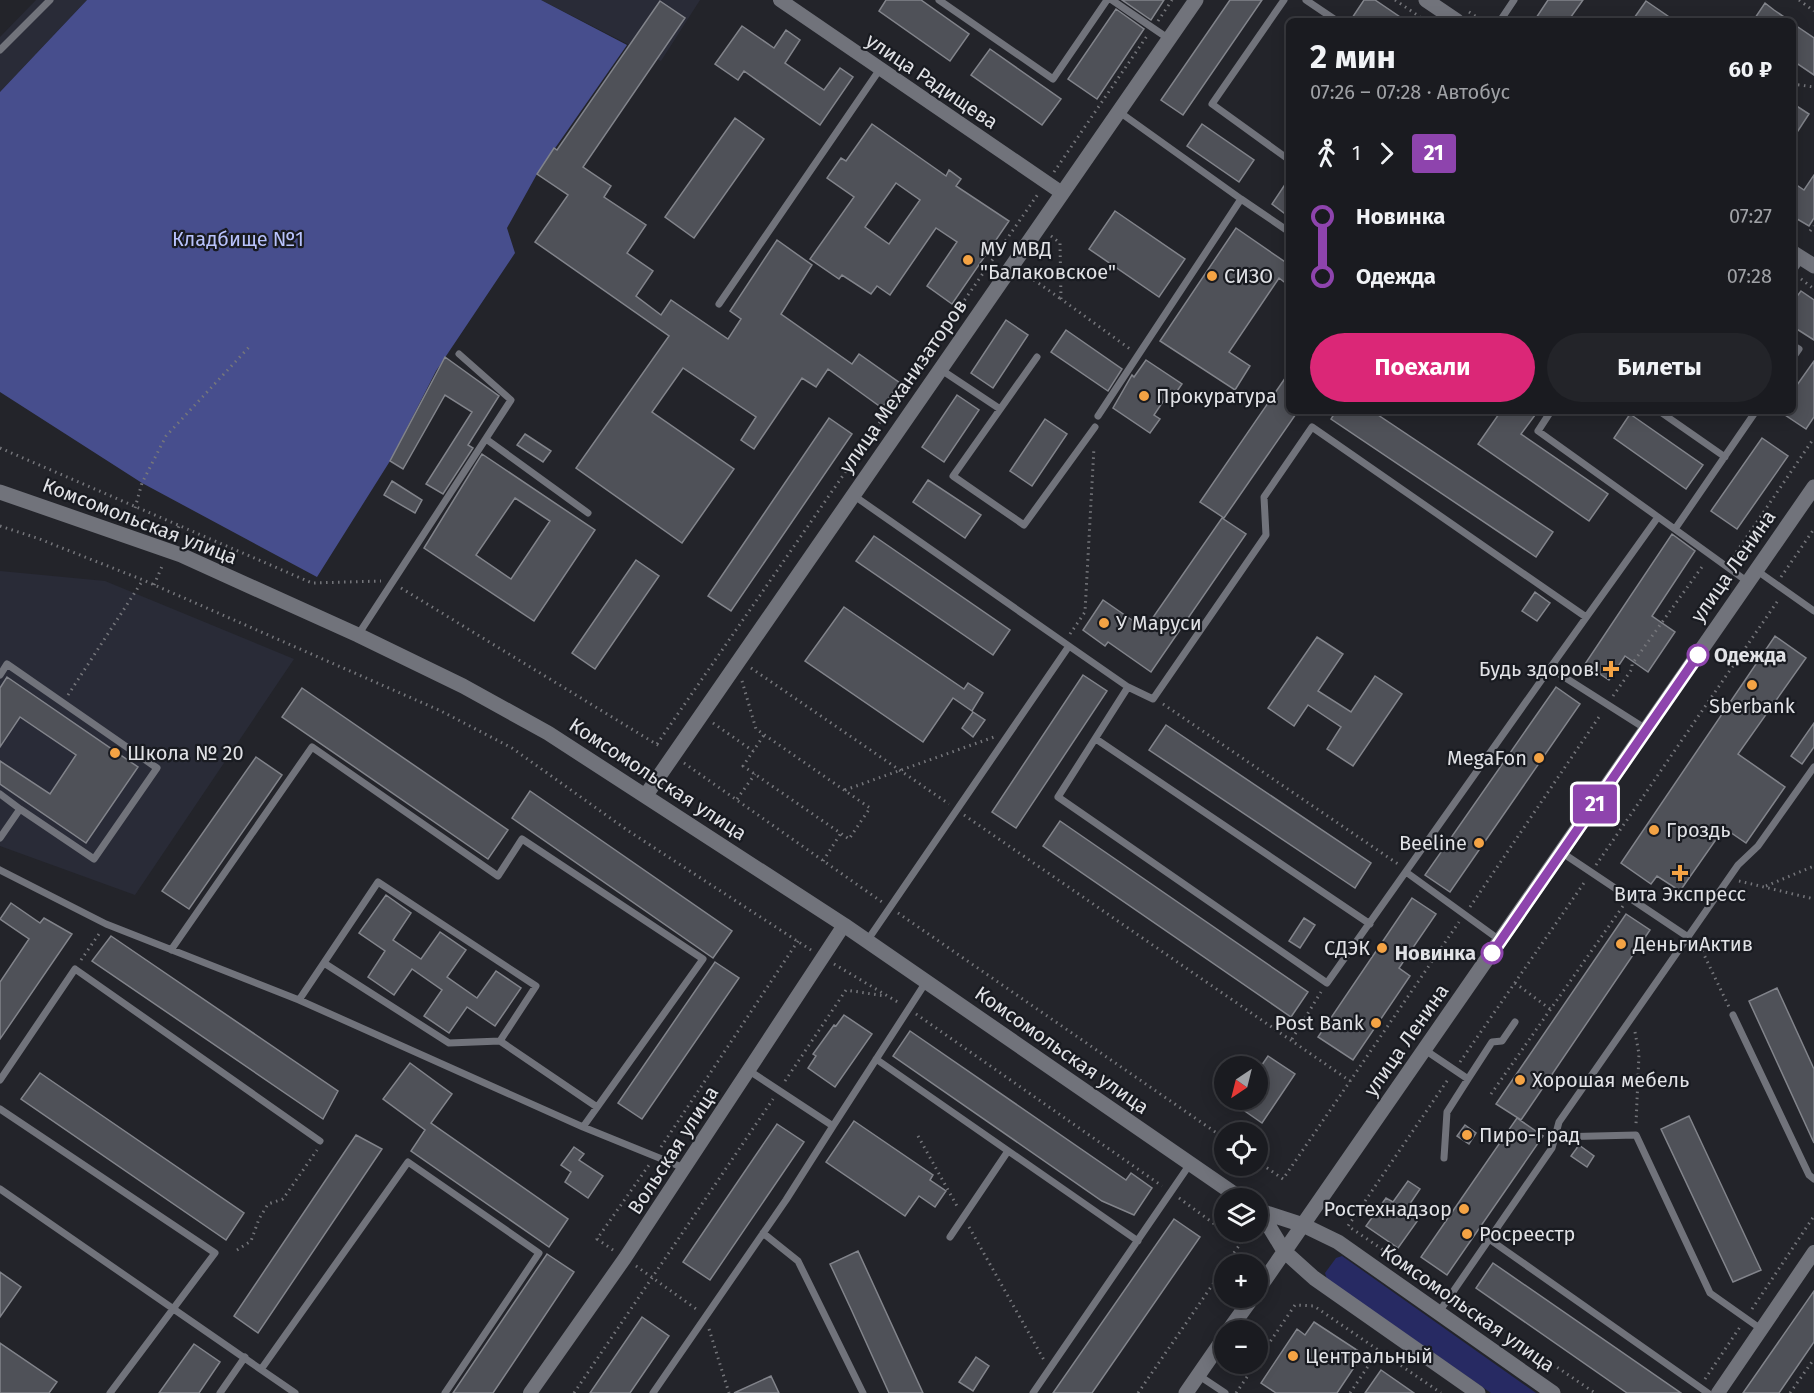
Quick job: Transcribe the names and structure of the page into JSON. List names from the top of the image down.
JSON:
{
  "streets": {
    "main road": ["улица Механизаторов", "Комсомольская улица", "улица Ленина"],
    "street": ["улица Радищева", "Вольская улица"]
  },
  "crossings": [
    ["улица Радищева", "улица Механизаторов"],
    ["улица Механизаторов", "Комсомольская улица"],
    ["Комсомольская улица", "улица Ленина"],
    ["Комсомольская улица", "Вольская улица"]
  ],
  "parks": ["Кладбище №1"],
  "places": {
    "other": [
      "МУ МВД \"Балаковское\"",
      "СИЗО",
      "Прокуратура",
      "У Маруси",
      "Одежда",
      "Sberbank",
      "Школа № 20",
      "MegaFon",
      "Гроздь",
      "Beeline",
      "ДеньгиАктив",
      "СДЭК",
      "Новинка",
      "Post Bank",
      "Хорошая мебель",
      "Пиро-Град",
      "Ростехнадзор",
      "Росреестр",
      "Центральный"
    ],
    "health": ["Будь здоров!", "Вита Экспресс"]
  },
  "lines": ["bus line 21"],
  "north": "bottom left",
  "page": {
    "on_map": "21",
    "heading": ["2 мин", "07:26 – 07:28 · Автобус", "60 ₽"],
    "legs": ["1", "21"],
    "list": [
      {
        "name": "Новинка",
        "value": "07:27"
      },
      {
        "name": "Одежда",
        "value": "07:28"
      }
    ],
    "buttons": ["Поехали", "Билеты"],
    "map_buttons": ["+", "−"]
  }
}
